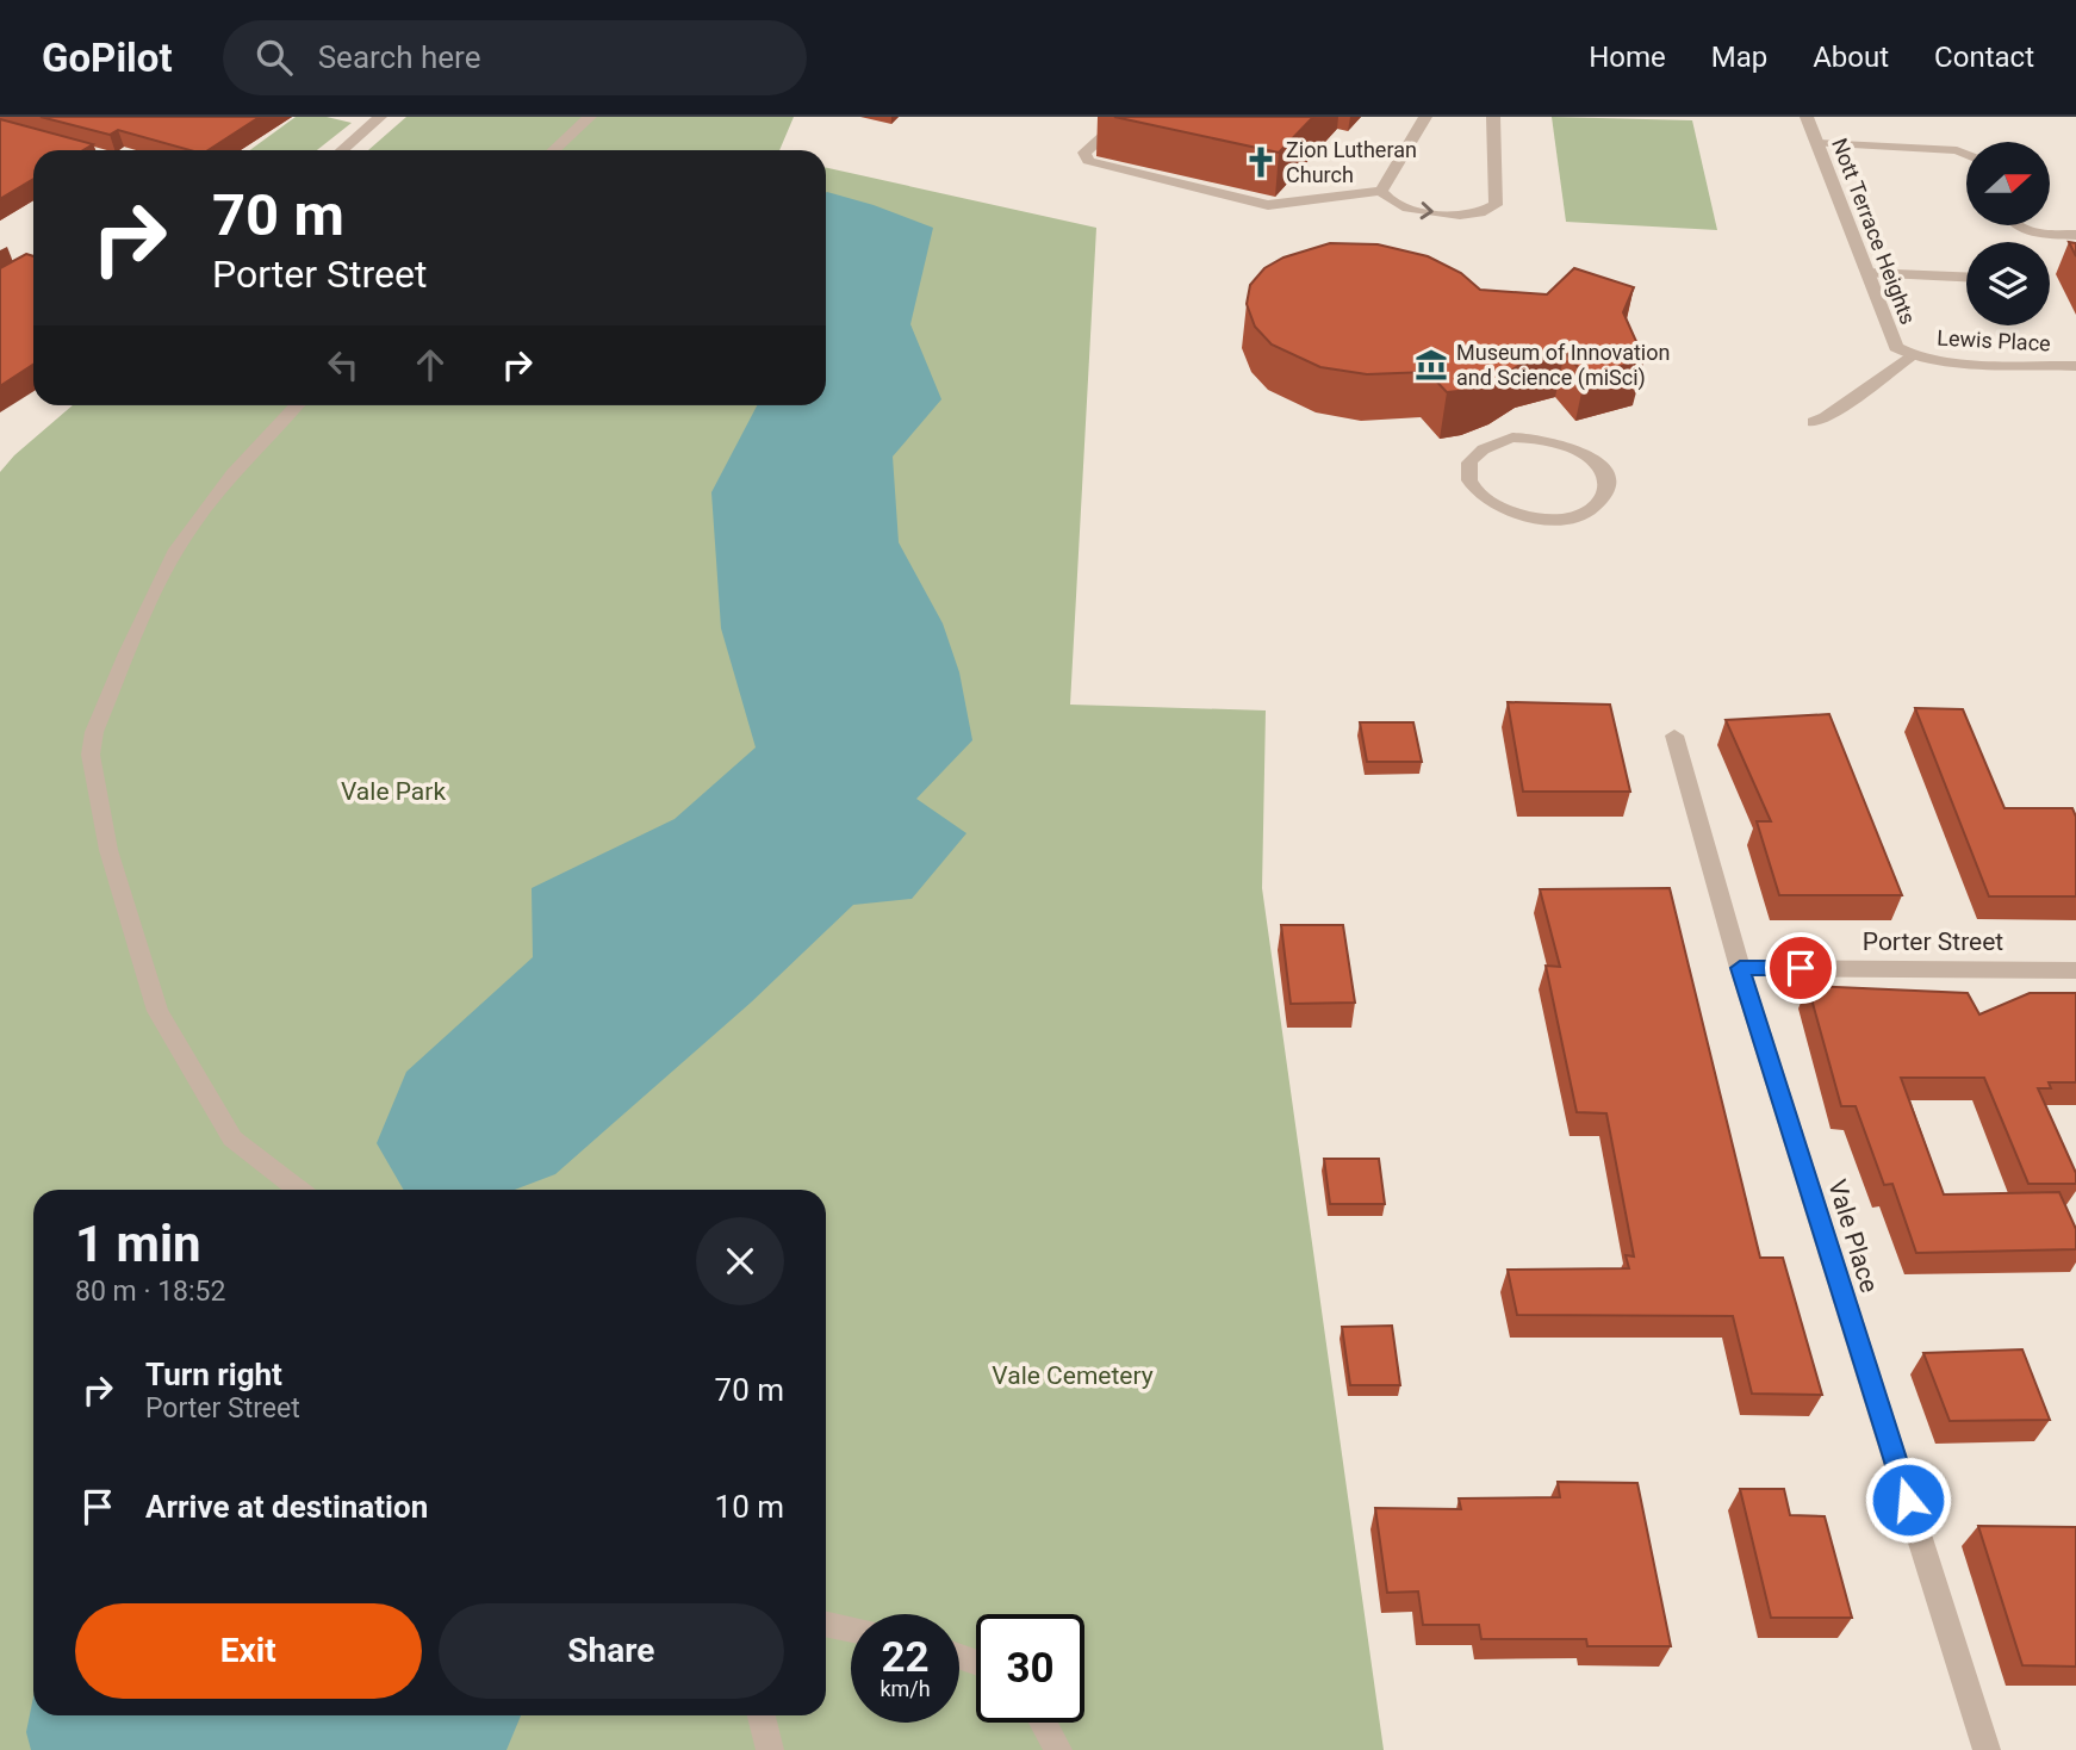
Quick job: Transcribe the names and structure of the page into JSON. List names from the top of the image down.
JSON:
{
  "streets": {
    "street": [
      "Nott Terrace Heights",
      "Lewis Place",
      "Porter Street",
      "Vale Place"
    ]
  },
  "crossings": [
    ["Nott Terrace Heights", "Lewis Place"],
    ["Porter Street", "Vale Place"]
  ],
  "parks": ["Vale Park", "Vale Cemetery"],
  "places": {
    "church": ["Zion Lutheran Church"],
    "museum": ["Museum of Innovation and Science (miSci)"]
  },
  "north": "right",
  "page": {
    "header": "GoPilot",
    "search": "Search here",
    "nav": [
      "Home",
      "Map",
      "About",
      "Contact"
    ],
    "turn": ["70 m", "Porter Street"],
    "heading": ["1 min", "80 m · 18:52"],
    "list": [
      {
        "name": "Turn right",
        "note": "Porter Street",
        "value": "70 m"
      },
      {
        "name": "Arrive at destination",
        "value": "10 m"
      }
    ],
    "buttons": ["Exit", "Share"],
    "speed": "22 km/h",
    "limit": "30"
  }
}
